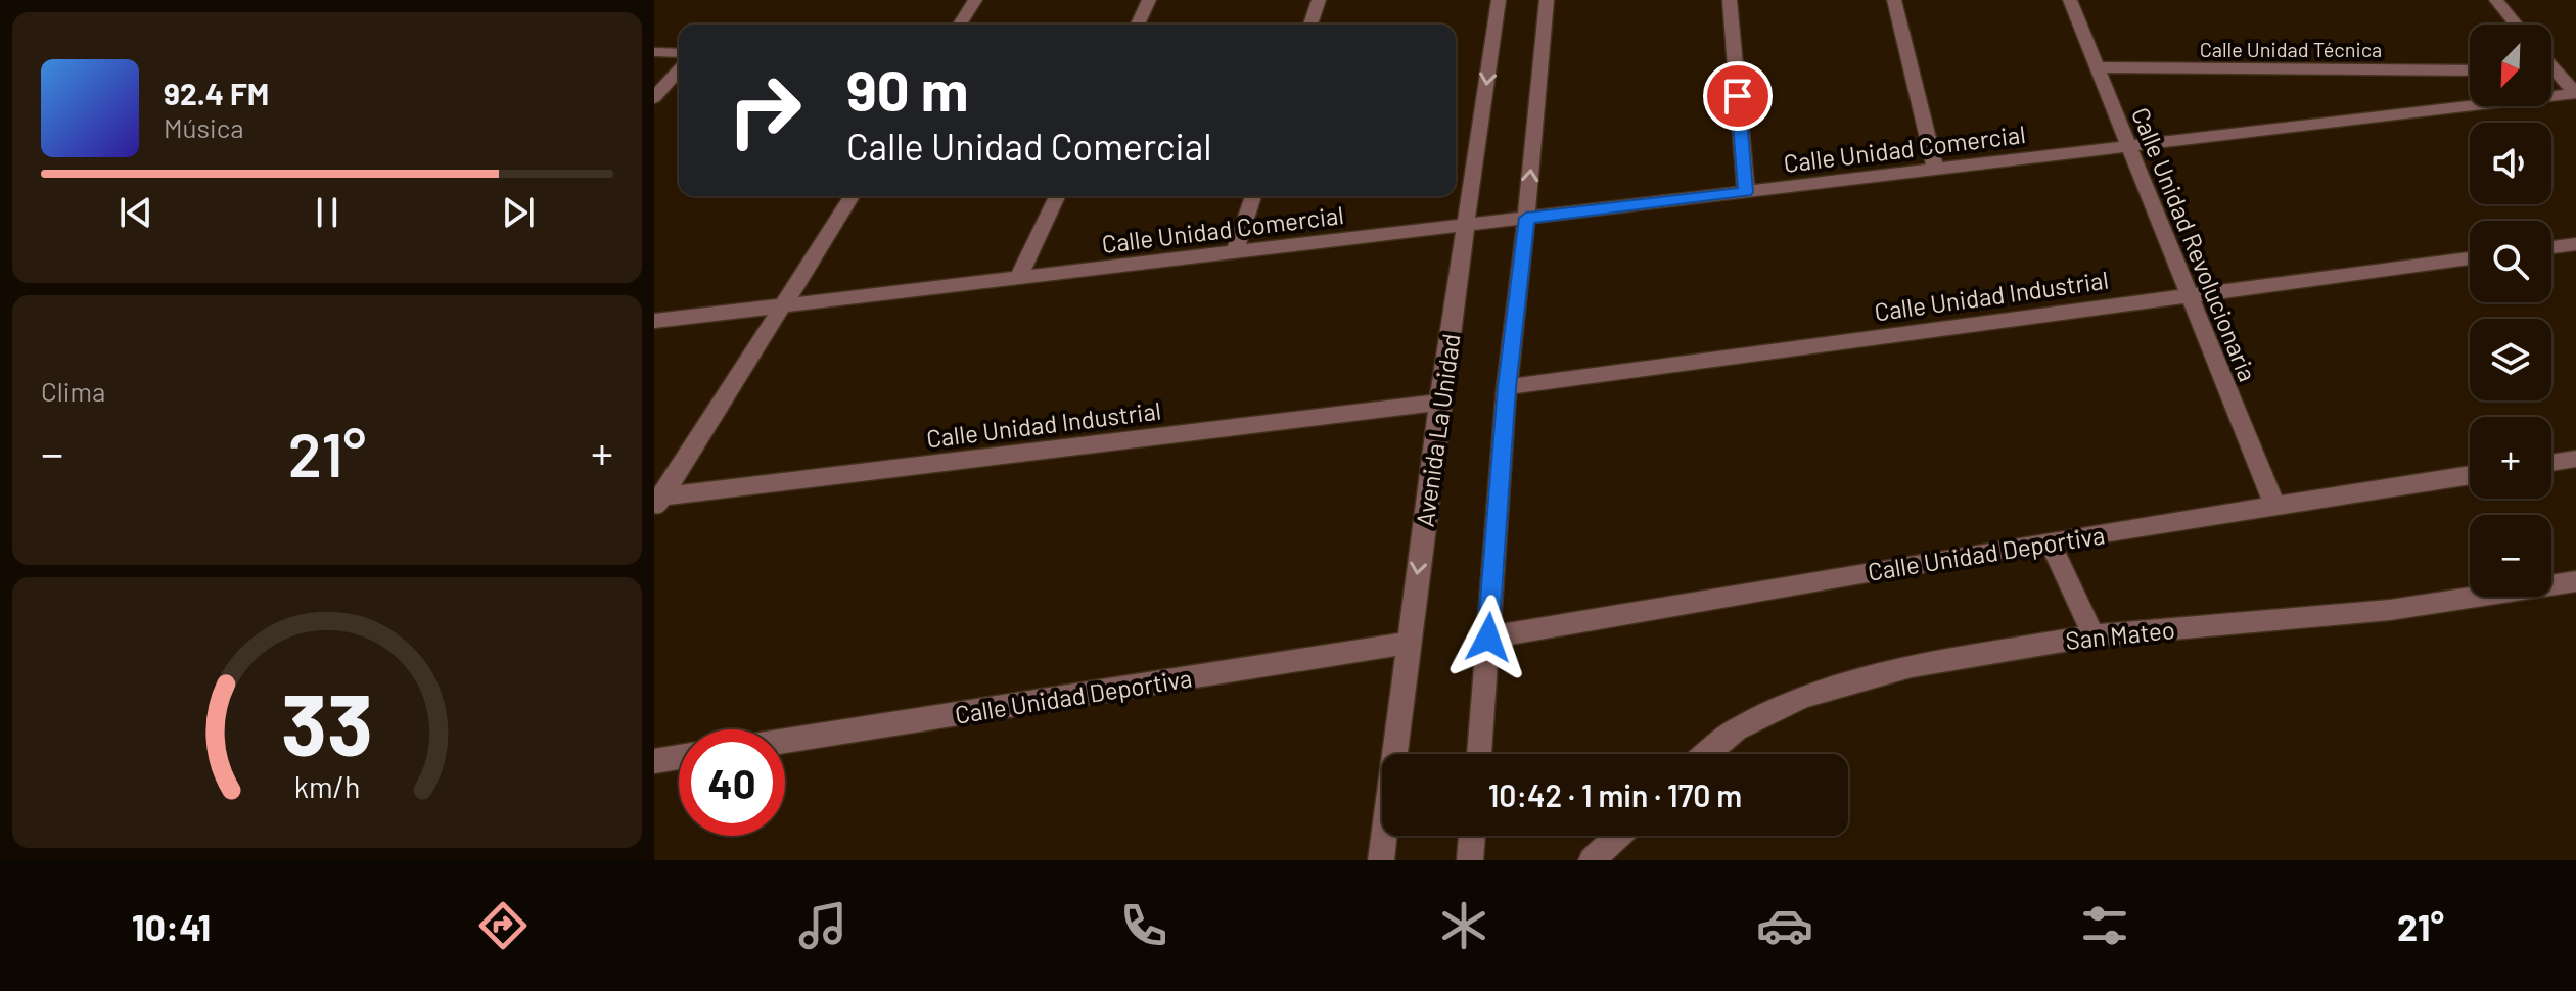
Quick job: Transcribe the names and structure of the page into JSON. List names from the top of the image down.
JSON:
{
  "streets": {
    "street": [
      "Calle Unidad Técnica",
      "Calle Unidad Comercial",
      "Calle Unidad Revolucionaria",
      "Calle Unidad Industrial",
      "Avenida La Unidad",
      "Calle Unidad Deportiva",
      "San Mateo"
    ]
  },
  "crossings": [
    ["Calle Unidad Técnica", "Calle Unidad Revolucionaria"],
    ["Calle Unidad Comercial", "Calle Unidad Revolucionaria"],
    ["Calle Unidad Comercial", "Avenida La Unidad"],
    ["Calle Unidad Revolucionaria", "Calle Unidad Industrial"],
    ["Calle Unidad Revolucionaria", "Calle Unidad Deportiva"],
    ["Calle Unidad Industrial", "Avenida La Unidad"],
    ["Avenida La Unidad", "Calle Unidad Deportiva"]
  ],
  "north": "bottom left",
  "page": {
    "map_buttons": ["+", "−"],
    "turn": ["90 m", "Calle Unidad Comercial"],
    "song": ["92.4 FM", "Música"],
    "tile": "Clima",
    "heat": ["−", "21°", "+"],
    "limit": "40",
    "trip": "10:42 · 1 min · 170 m",
    "tabs": ["10:41", "21°"],
    "gauge": ["33", "km/h"]
  }
}
